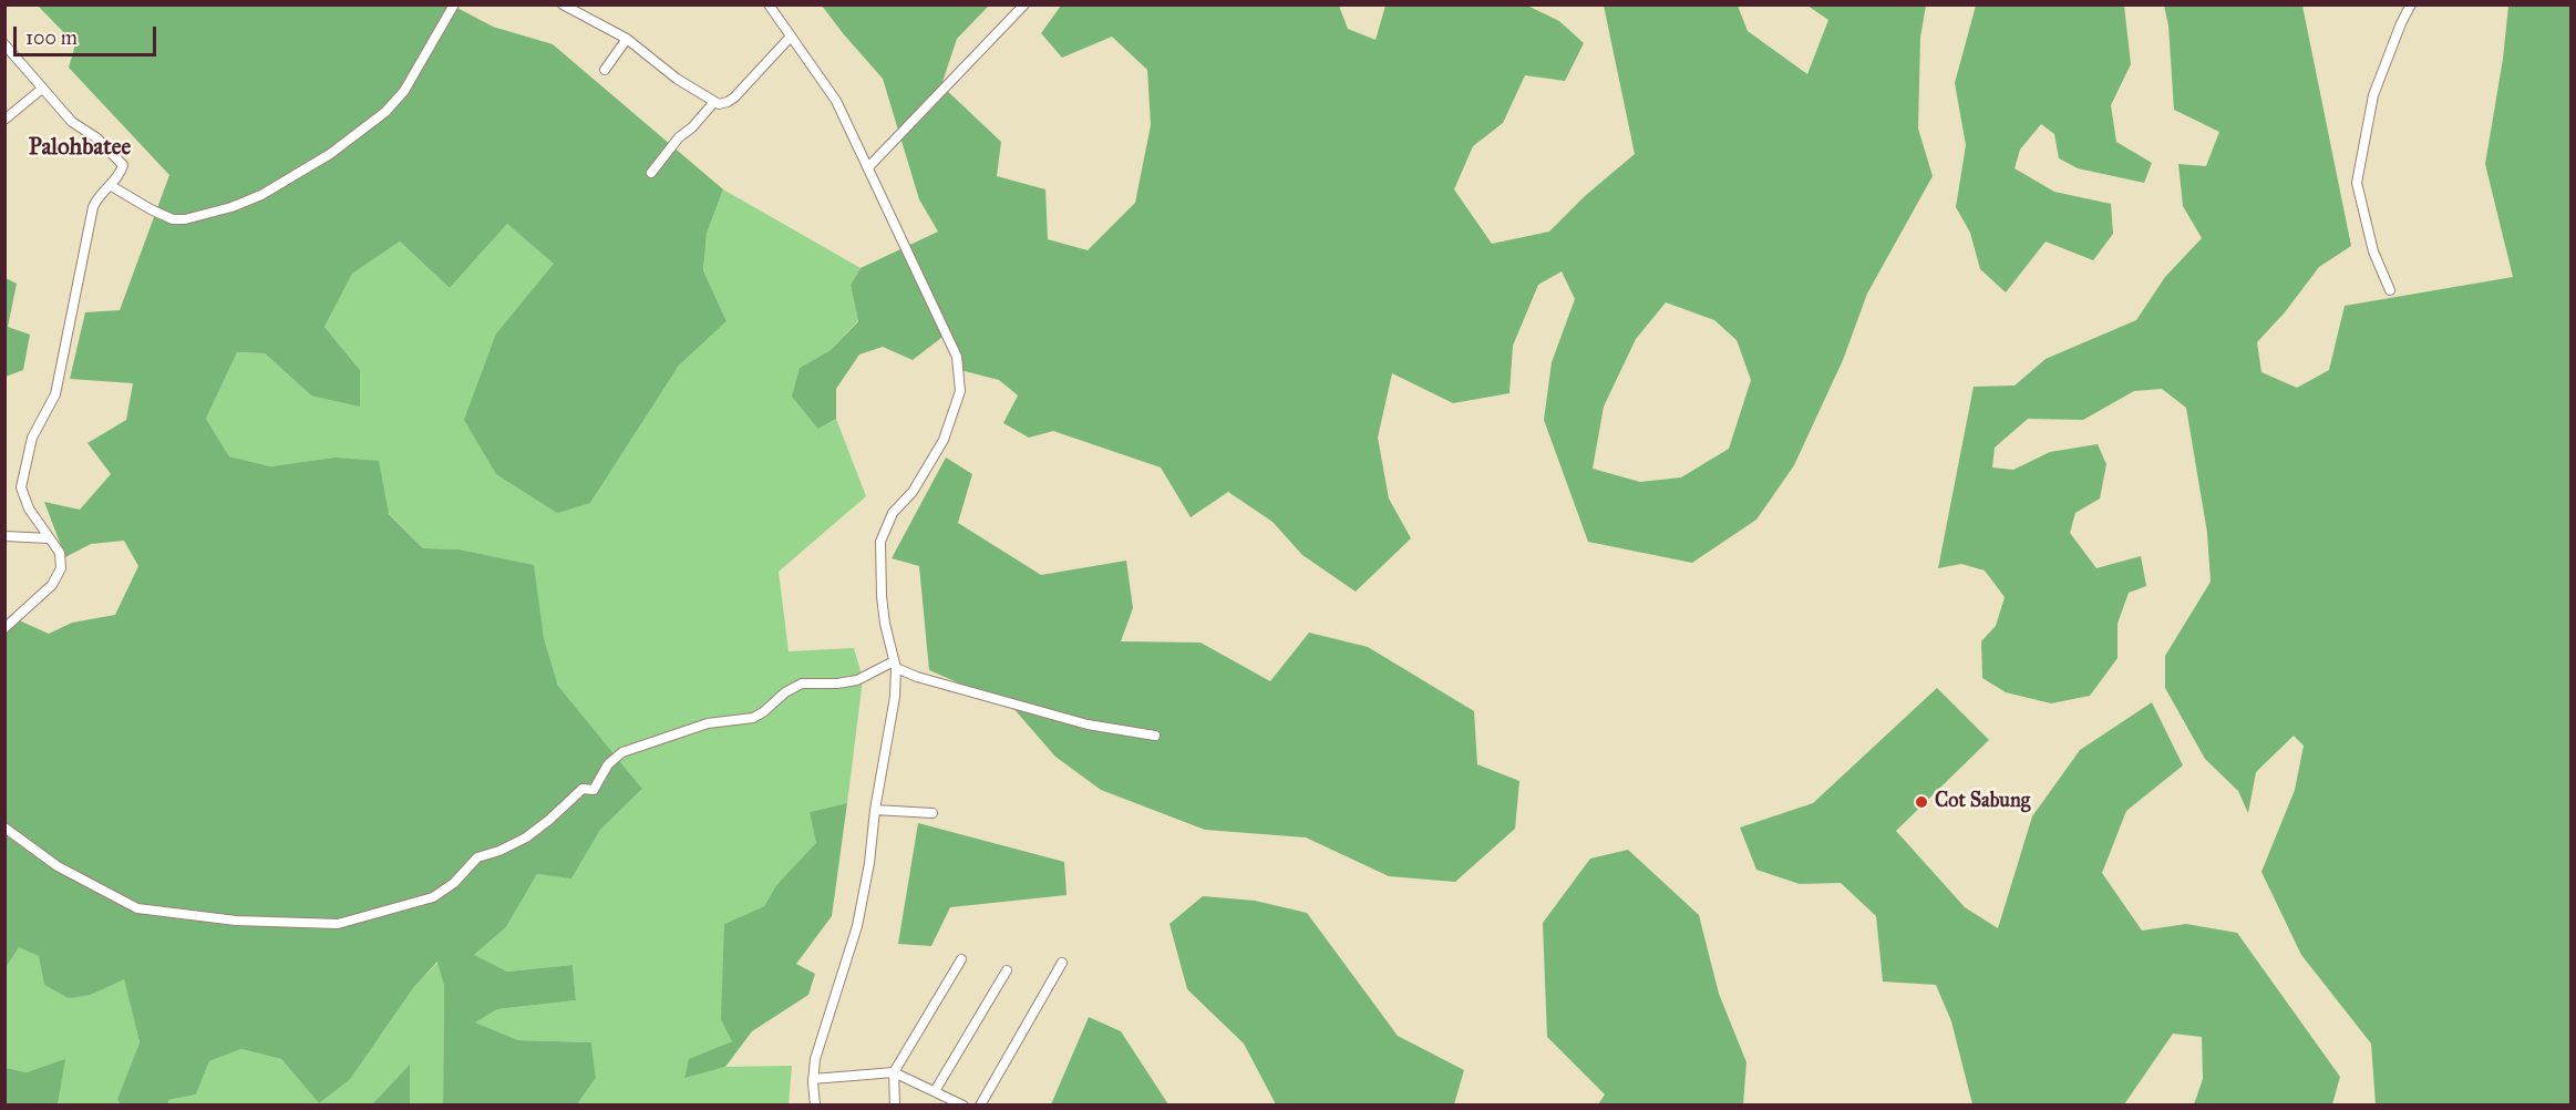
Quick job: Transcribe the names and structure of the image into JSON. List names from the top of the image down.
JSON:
{
  "districts": ["Palohbatee"],
  "places": ["Cot Sabung"],
  "scale_bar": "100 m"
}
